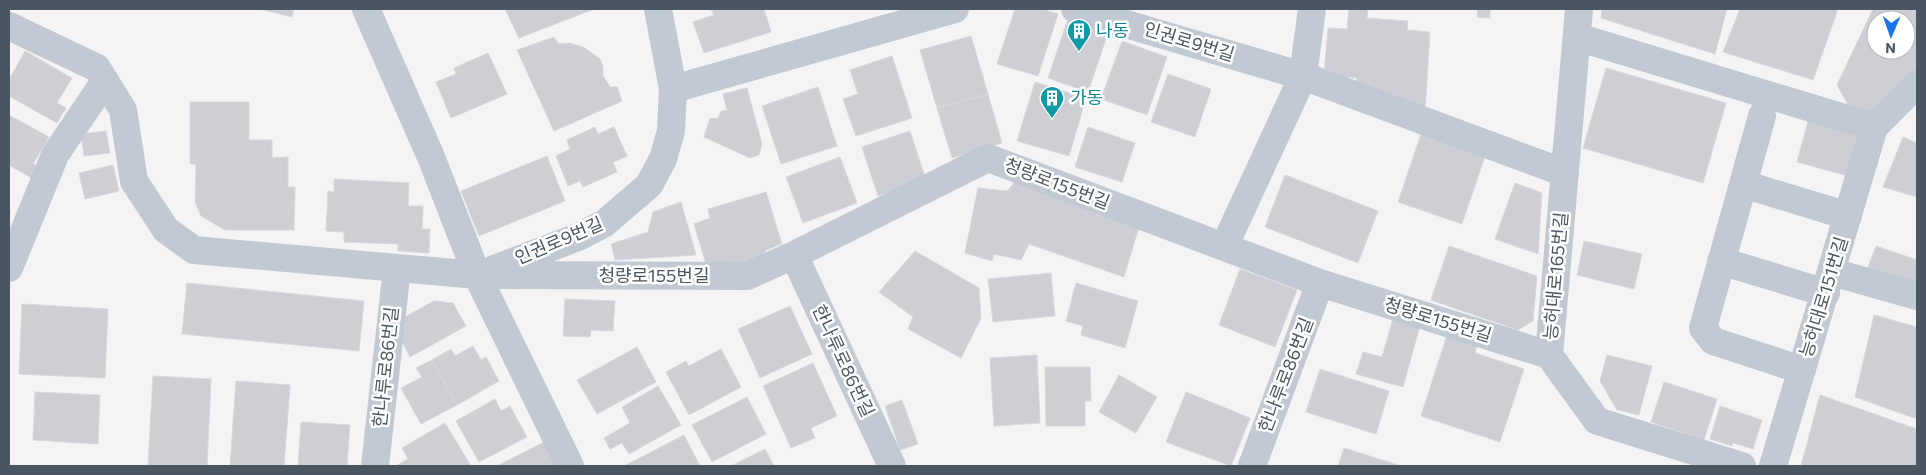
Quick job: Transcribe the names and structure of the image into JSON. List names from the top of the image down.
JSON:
{
  "streets": {
    "street": [
      "인권로9번길",
      "청량로155번길",
      "능허대로165번길",
      "능허대로151번길",
      "한나루로86번길"
    ]
  },
  "crossings": [
    ["인권로9번길", "청량로155번길"],
    ["청량로155번길", "능허대로165번길"],
    ["청량로155번길", "한나루로86번길"]
  ],
  "places": {
    "building": ["나동", "가동"]
  },
  "north": "bottom"
}
